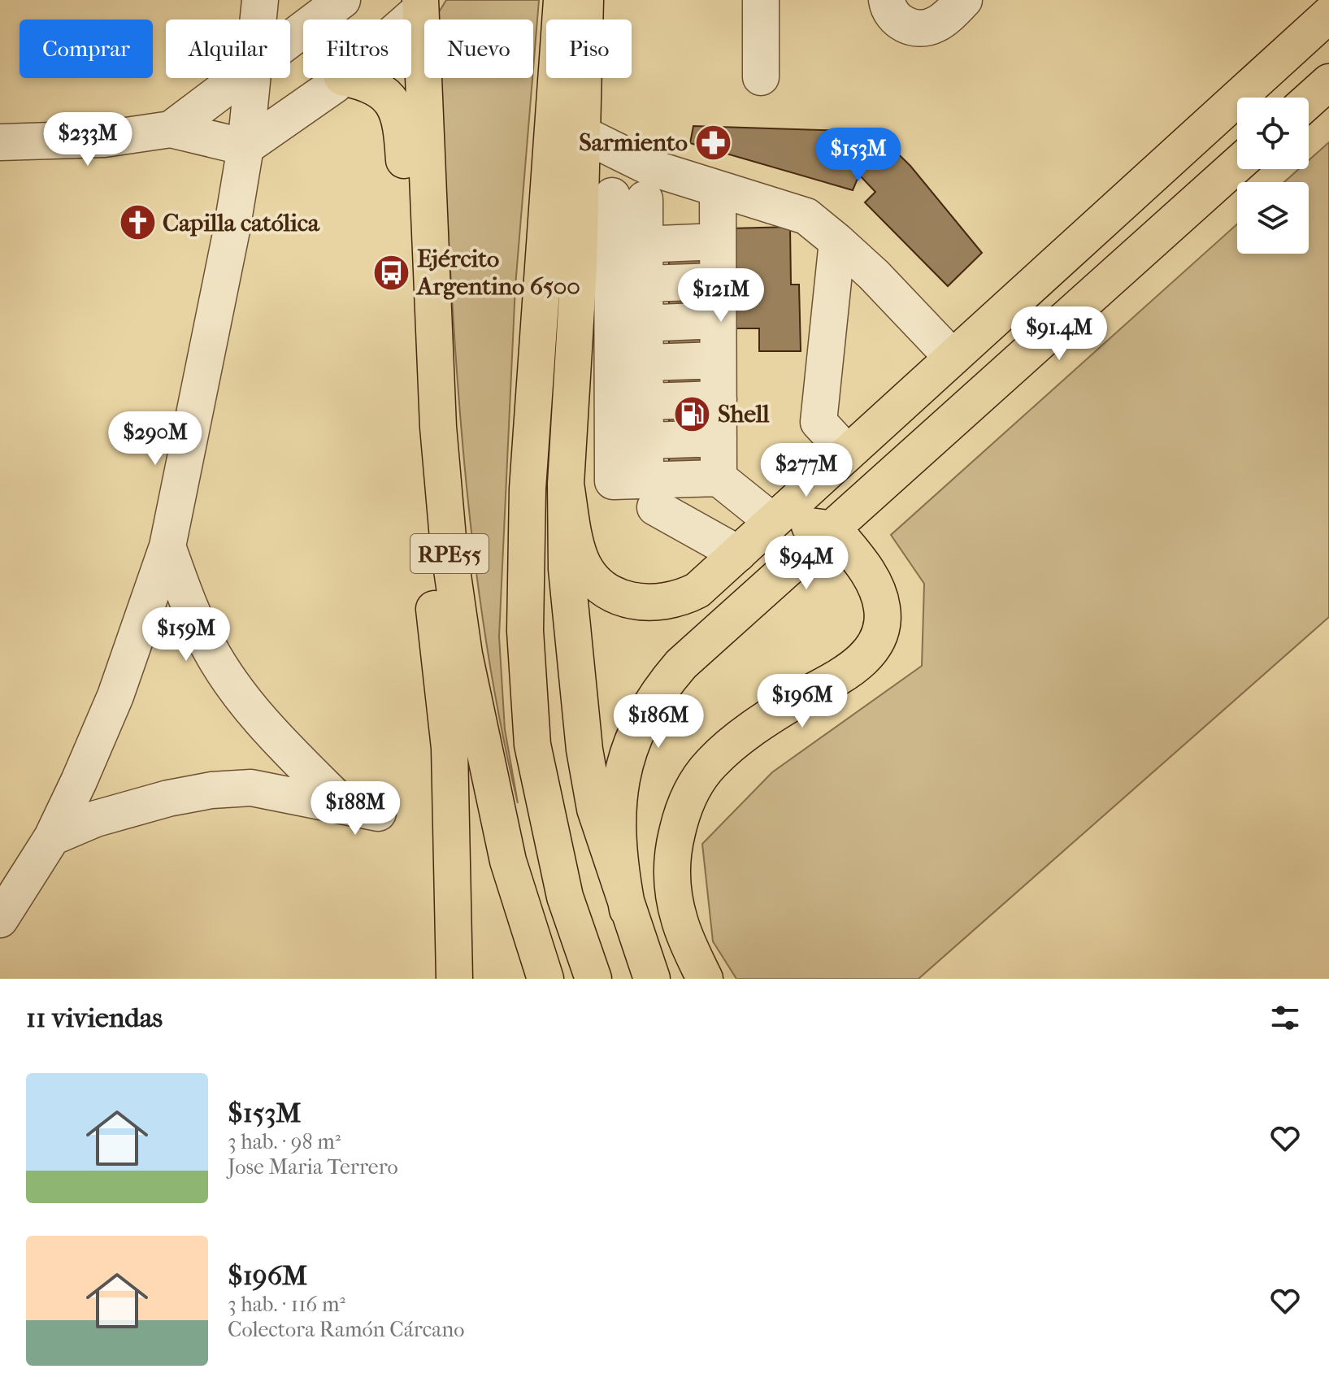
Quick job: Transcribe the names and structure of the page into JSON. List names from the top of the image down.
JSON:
{
  "streets": {
    "main road": ["RPE55"]
  },
  "places": {
    "pharmacy": ["Sarmiento"],
    "church": ["Capilla católica"],
    "bus stop": ["Ejército Argentino 6500"],
    "fuel station": ["Shell"]
  },
  "page": {
    "chip": [
      "Comprar",
      "Alquilar",
      "Filtros",
      "Nuevo",
      "Piso"
    ],
    "price": [
      "$233M",
      "$153M",
      "$121M",
      "$91.4M",
      "$290M",
      "$277M",
      "$94M",
      "$159M",
      "$196M",
      "$186M",
      "$188M"
    ],
    "heading": "11 viviendas",
    "list": [
      {
        "name": "$153M",
        "note": "3 hab. · 98 m² · Jose Maria Terrero"
      },
      {
        "name": "$196M",
        "note": "3 hab. · 116 m² · Colectora Ramón Cárcano"
      }
    ]
  }
}
